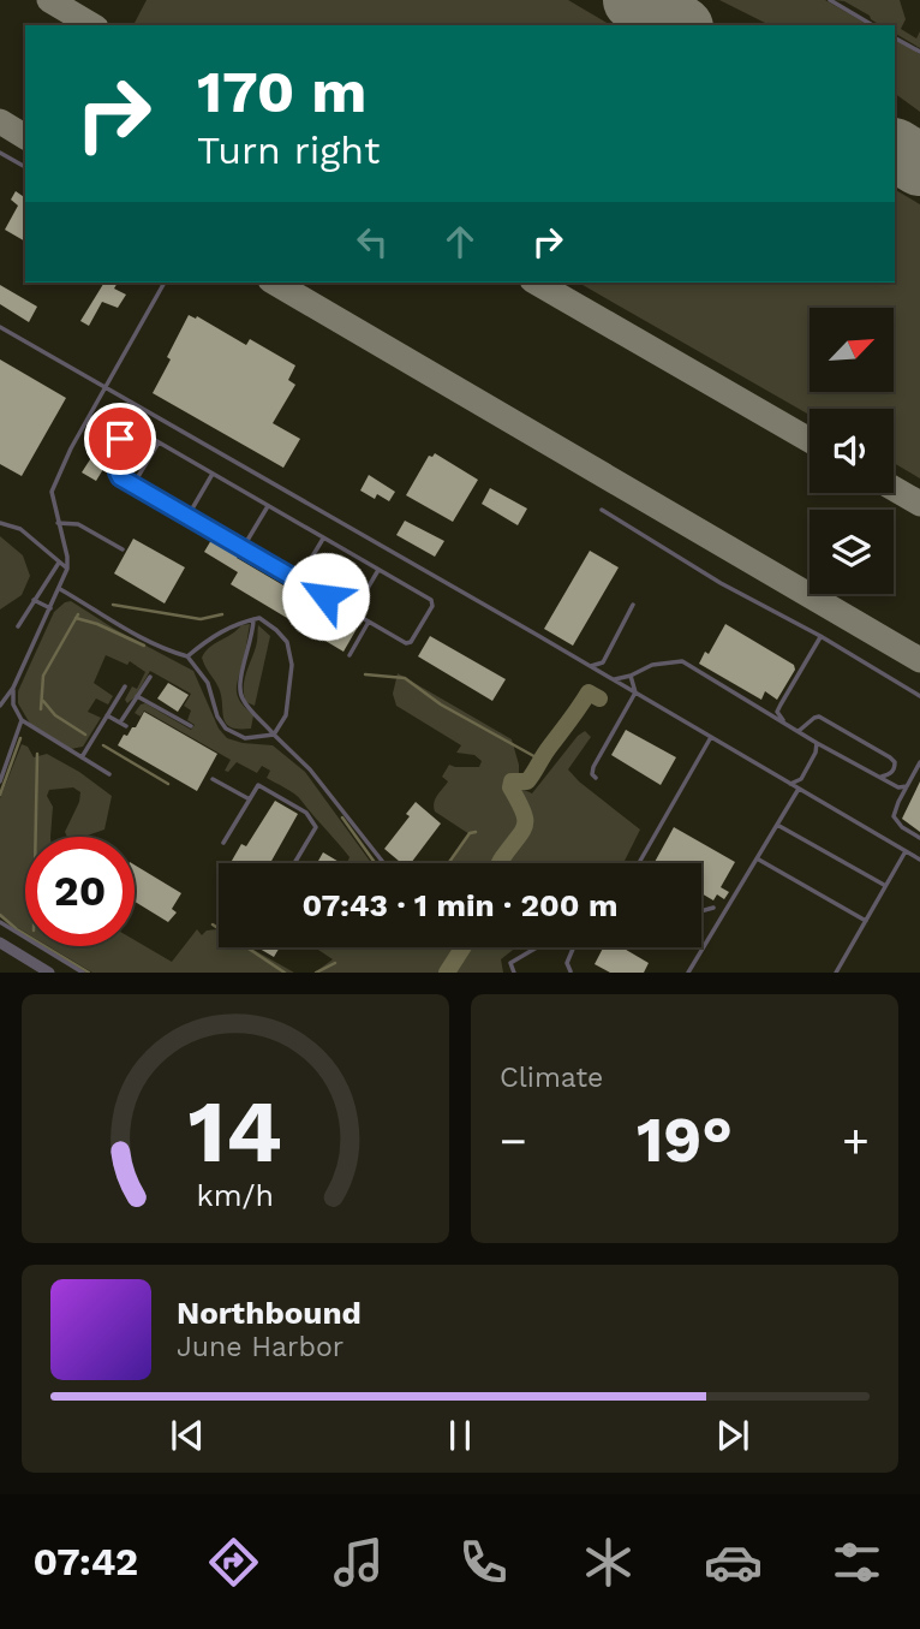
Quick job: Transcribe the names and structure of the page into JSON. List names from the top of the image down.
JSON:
{
  "north": "top right",
  "page": {
    "turn": ["170 m", "Turn right"],
    "limit": "20",
    "trip": "07:43 · 1 min · 200 m",
    "tile": "Climate",
    "heat": ["−", "19°", "+"],
    "song": ["Northbound", "June Harbor"],
    "tabs": "07:42",
    "gauge": ["14", "km/h"]
  }
}
